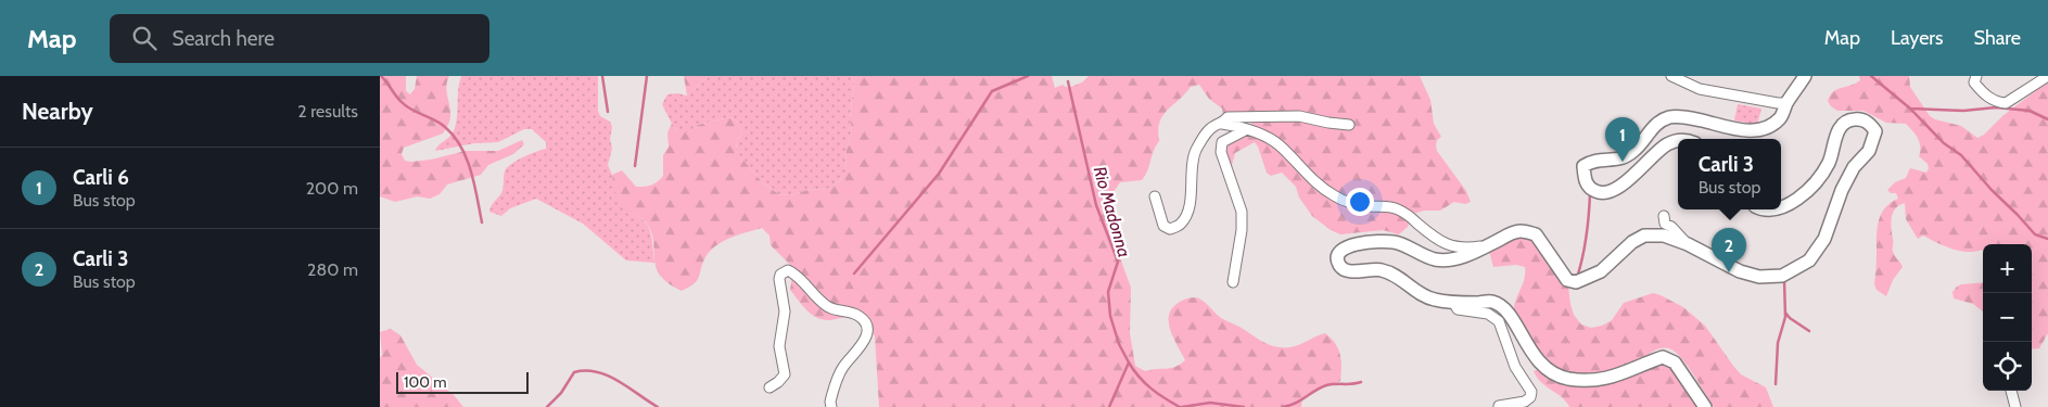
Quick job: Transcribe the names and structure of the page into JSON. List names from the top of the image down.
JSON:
{
  "water": ["Rio Madonna"],
  "scale_bar": "100 m",
  "page": {
    "header": "Map",
    "search": "Search here",
    "nav": ["Map", "Layers", "Share"],
    "heading": ["Nearby", "2 results"],
    "pins": ["1", "2"],
    "popup": ["Carli 3", "Bus stop"],
    "list": [
      {
        "mark": "1",
        "name": "Carli 6",
        "note": "Bus stop",
        "value": "200 m"
      },
      {
        "mark": "2",
        "name": "Carli 3",
        "note": "Bus stop",
        "value": "280 m"
      }
    ],
    "map_buttons": ["+", "−"],
    "scale": "100 m"
  }
}
